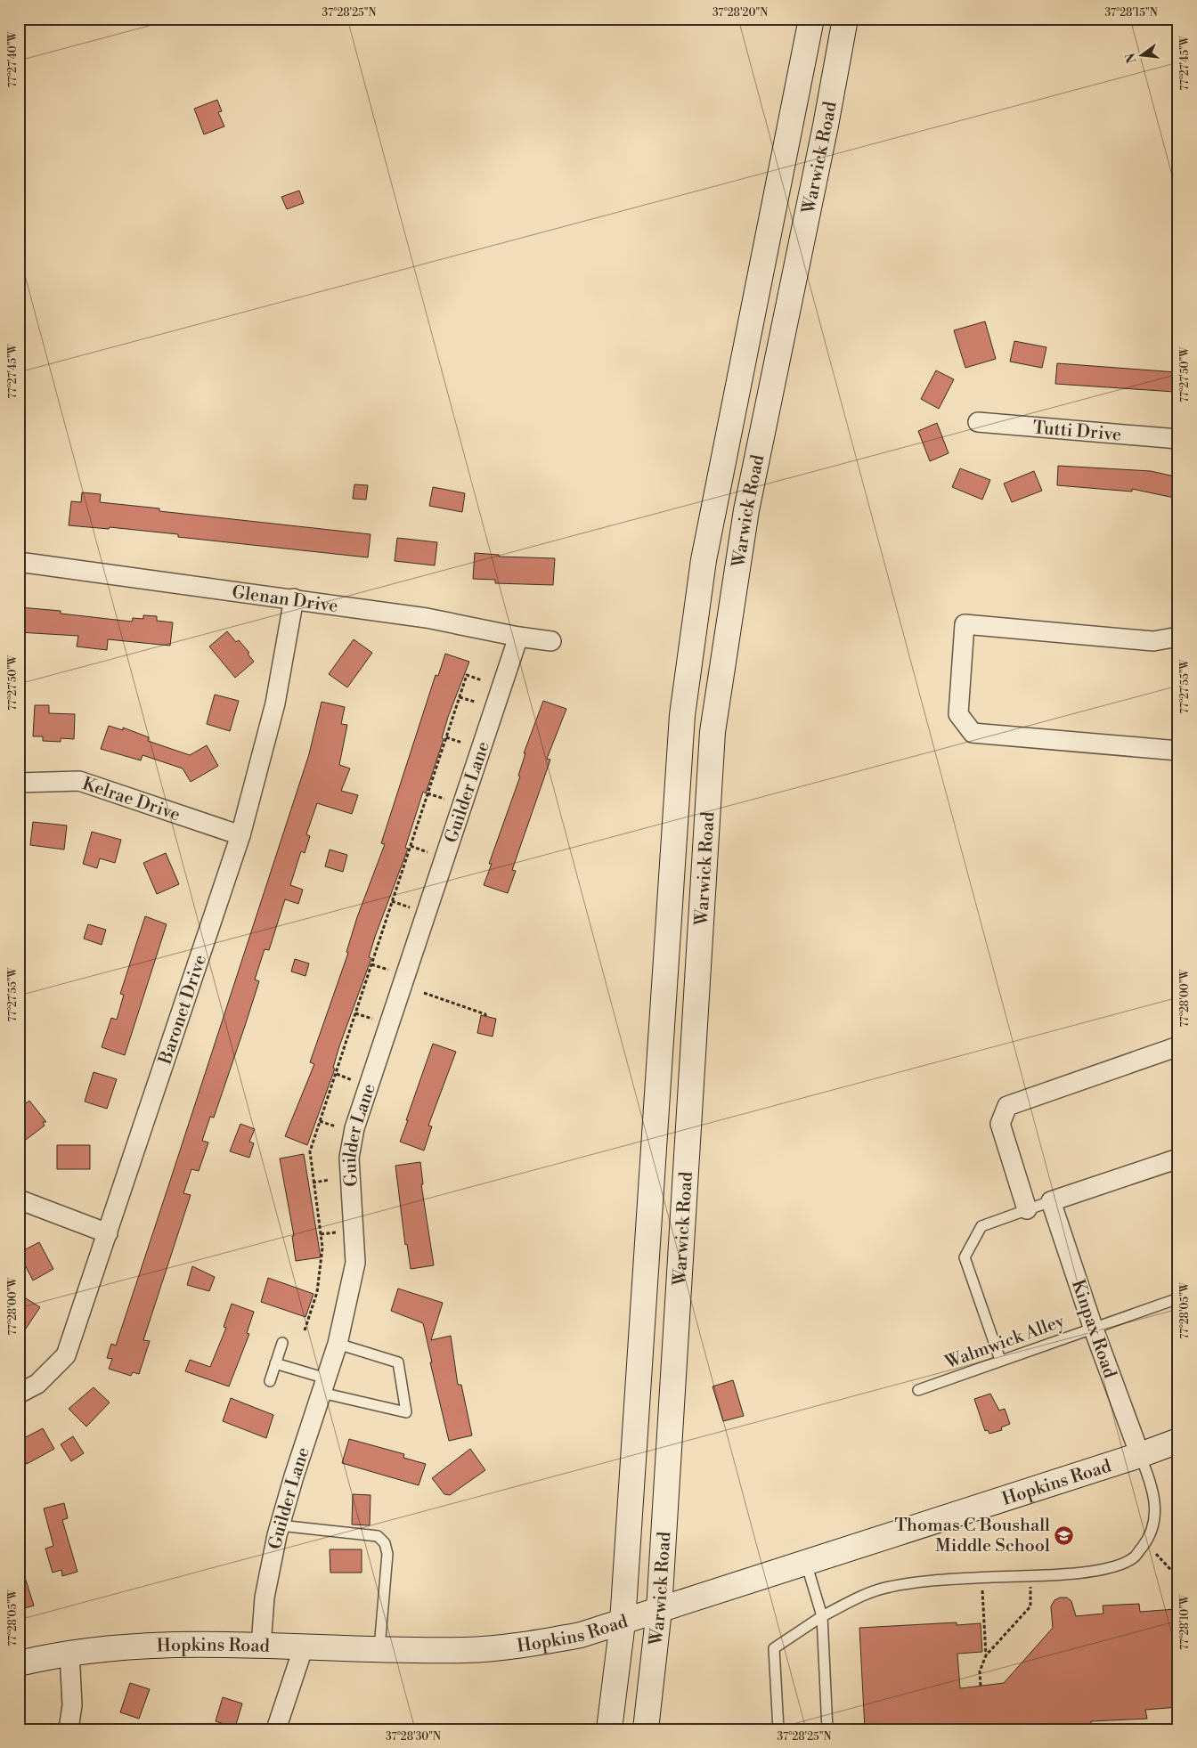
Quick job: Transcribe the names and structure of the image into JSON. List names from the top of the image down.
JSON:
{
  "streets": {
    "main road": ["Warwick Road", "Hopkins Road"],
    "street": [
      "Tutti Drive",
      "Glenan Drive",
      "Guilder Lane",
      "Kelrae Drive",
      "Baronet Drive",
      "Kinpax Road"
    ],
    "lane": ["Walmwick Alley"]
  },
  "crossings": [
    ["Warwick Road", "Hopkins Road"],
    ["Glenan Drive", "Guilder Lane"],
    ["Glenan Drive", "Baronet Drive"],
    ["Guilder Lane", "Hopkins Road"],
    ["Kelrae Drive", "Baronet Drive"],
    ["Kinpax Road", "Walmwick Alley"],
    ["Kinpax Road", "Hopkins Road"]
  ],
  "places": {
    "school or university": ["Thomas C Boushall Middle School"]
  },
  "north": "left",
  "coordinates": [
    "37°28'25\"N",
    "37°28'20\"N",
    "37°28'15\"N",
    "77°27'40\"W",
    "77°27'45\"W",
    "77°27'50\"W",
    "77°27'55\"W",
    "77°28'00\"W",
    "77°28'05\"W",
    "77°28'10\"W",
    "37°28'30\"N"
  ]
}
